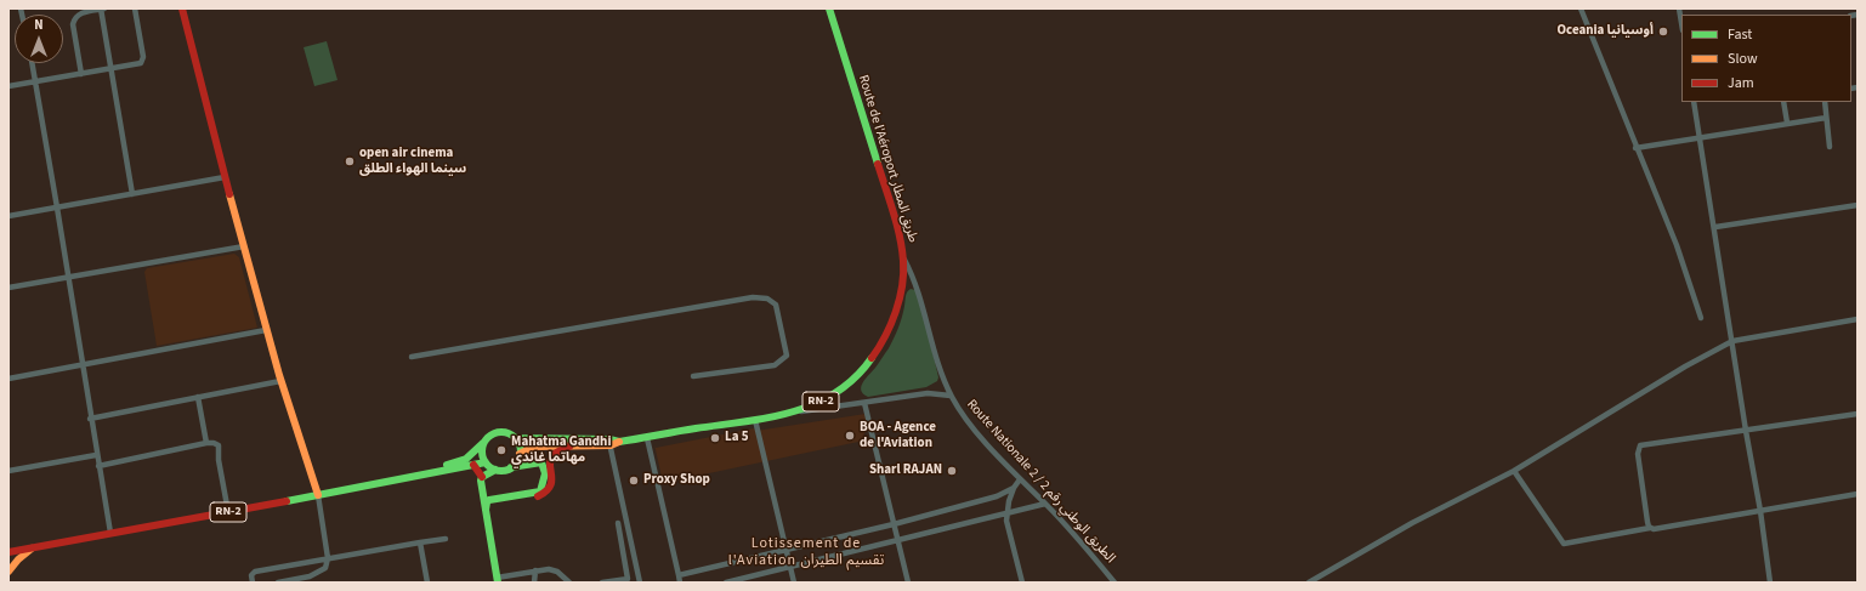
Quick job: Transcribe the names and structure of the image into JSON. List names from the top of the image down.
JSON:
{
  "streets": {
    "main road": ["Route de l'Aéroport طريق المطار", "RN-2"],
    "street": ["Route Nationale 2 / الطريق الوطني رقم 2"]
  },
  "crossings": [
    ["Route de l'Aéroport طريق المطار", "RN-2"],
    ["Route de l'Aéroport طريق المطار", "Route Nationale 2 / الطريق الوطني رقم 2"]
  ],
  "districts": ["Lotissement de l'Aviation تقسيم الطيران"],
  "places": [
    "Oceania أوسيانيا",
    "open air cinema سينما الهواء الطلق",
    "BOA - Agence de l'Aviation",
    "La 5",
    "Mahatma Gandhi مهاتما غاندي",
    "Sharl RAJAN",
    "Proxy Shop"
  ],
  "legend": ["Fast", "Slow", "Jam"],
  "north": "top"
}
